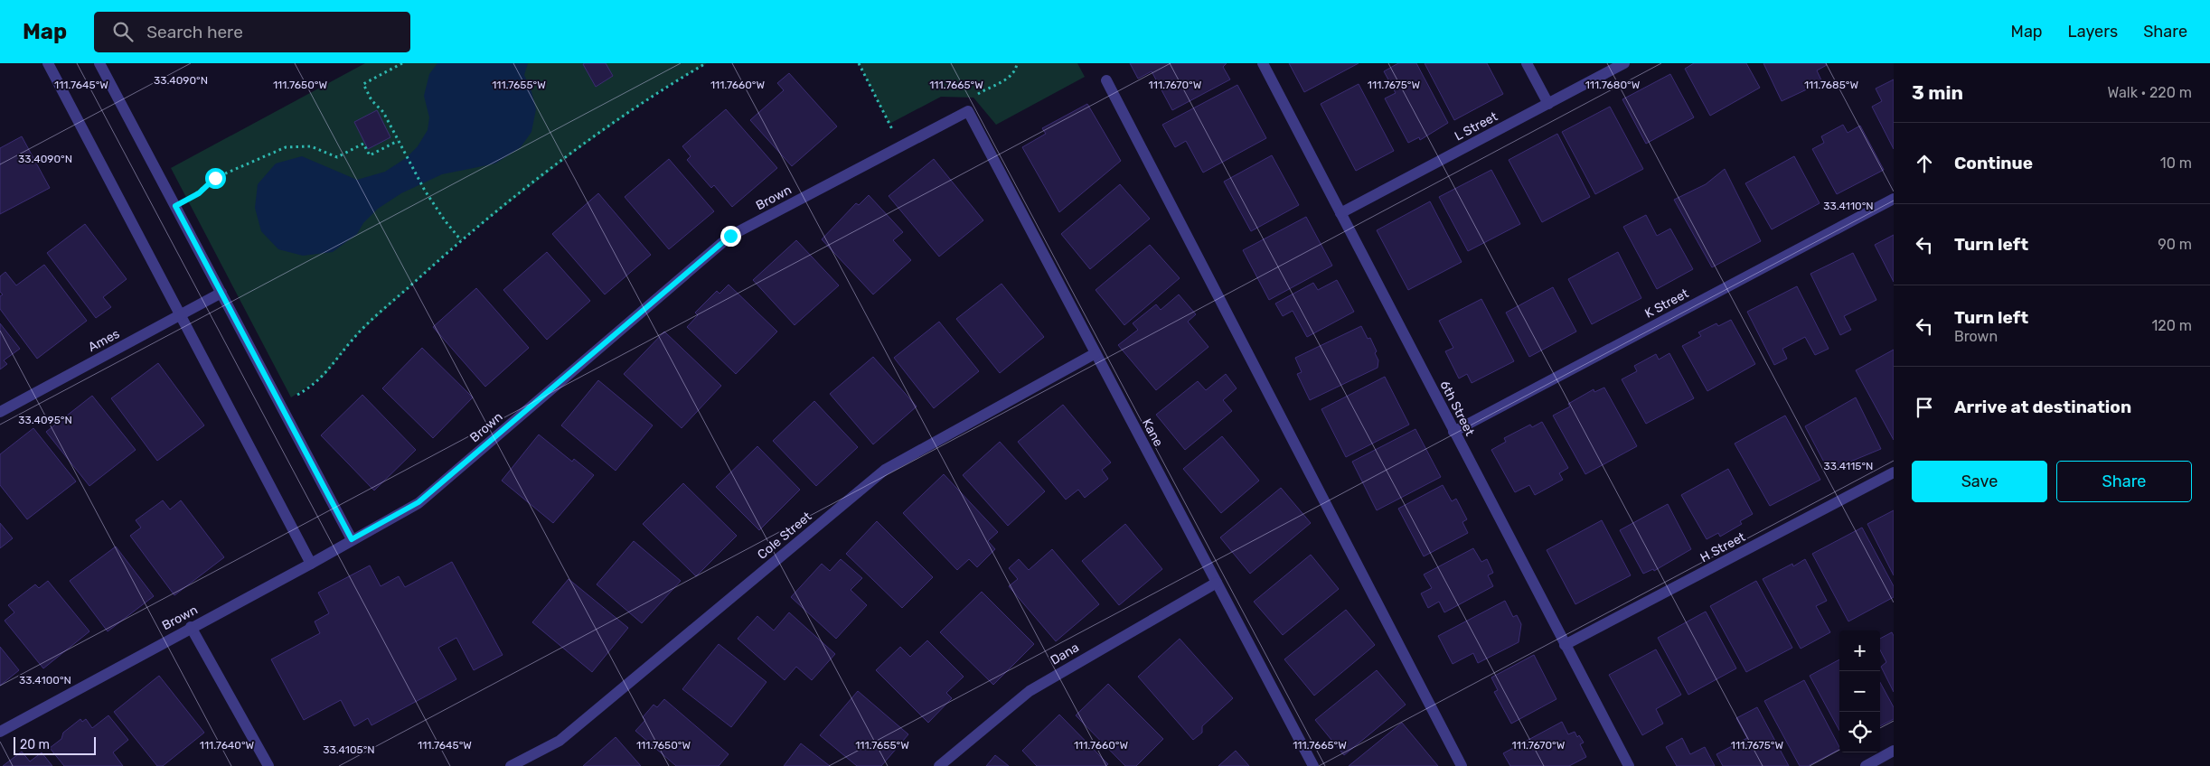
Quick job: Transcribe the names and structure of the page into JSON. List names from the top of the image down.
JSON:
{
  "streets": {
    "lane": [
      "L Street",
      "Brown",
      "K Street",
      "Ames",
      "6th Street",
      "Kane",
      "Cole Street",
      "H Street",
      "Dana"
    ]
  },
  "crossings": [
    ["L Street", "6th Street"],
    ["Brown", "Kane"],
    ["K Street", "6th Street"],
    ["6th Street", "H Street"],
    ["Kane", "Cole Street"],
    ["Kane", "Dana"]
  ],
  "scale_bar": "20 m",
  "page": {
    "header": "Map",
    "search": "Search here",
    "nav": ["Map", "Layers", "Share"],
    "heading": ["3 min", "Walk · 220 m"],
    "list": [
      ["Continue", "10 m"],
      ["Turn left", "90 m"],
      ["Turn left", "Brown", "120 m"],
      "Arrive at destination"
    ],
    "buttons": ["Save", "Share"],
    "map_buttons": ["+", "−"],
    "scale": "20 m"
  },
  "coordinates": [
    "33.4090°N",
    "111.7645°W",
    "111.7650°W",
    "111.7655°W",
    "111.7660°W",
    "111.7665°W",
    "111.7675°W",
    "111.7680°W",
    "111.7685°W",
    "111.7670°W",
    "33.4110°N",
    "33.4095°N",
    "33.4115°N",
    "33.4100°N",
    "111.7640°W",
    "33.4105°N"
  ]
}
